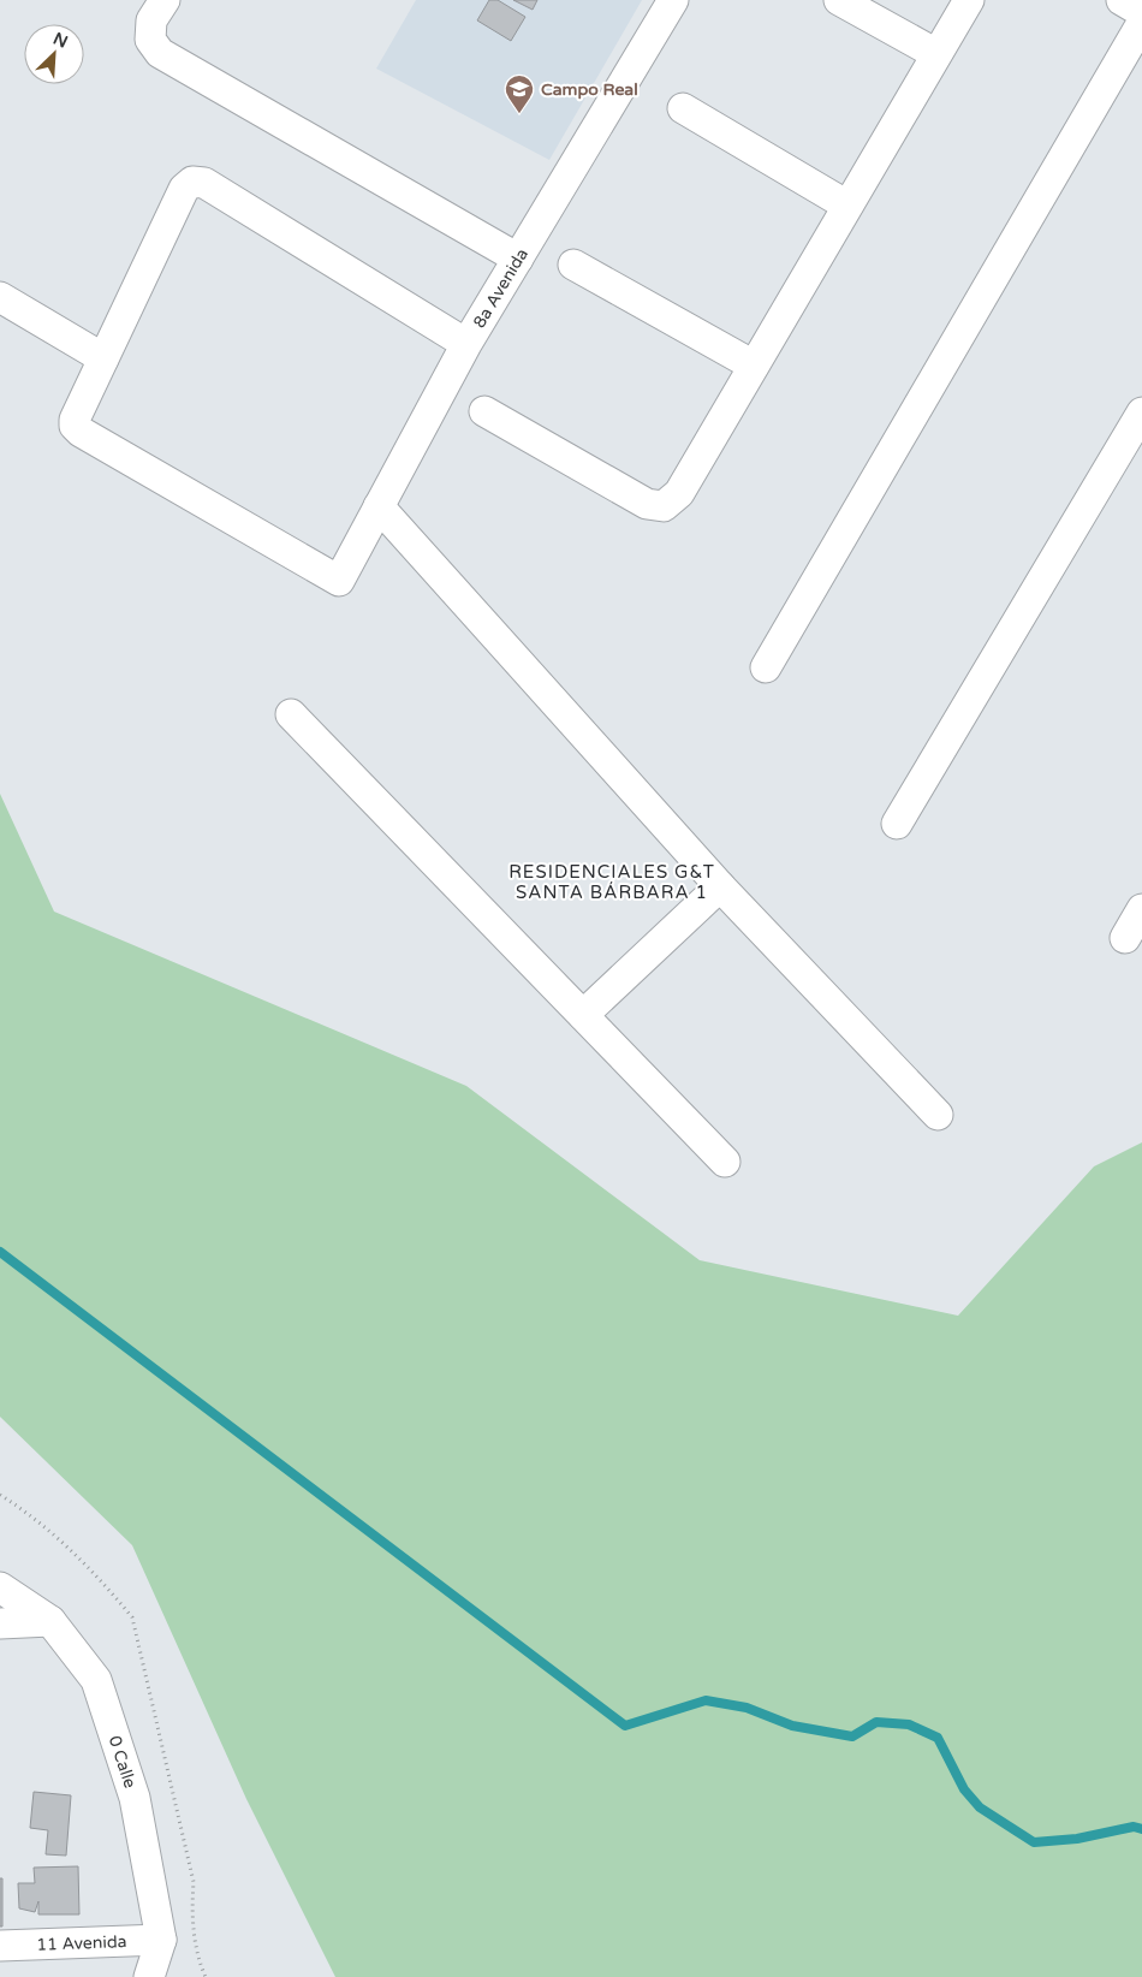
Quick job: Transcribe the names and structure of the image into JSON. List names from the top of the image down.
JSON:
{
  "streets": {
    "street": ["8a Avenida", "0 Calle", "11 Avenida"]
  },
  "crossings": [
    ["0 Calle", "11 Avenida"]
  ],
  "districts": ["RESIDENCIALES G&T SANTA BÁRBARA 1"],
  "places": {
    "school or university": ["Campo Real"]
  },
  "north": "top right"
}
